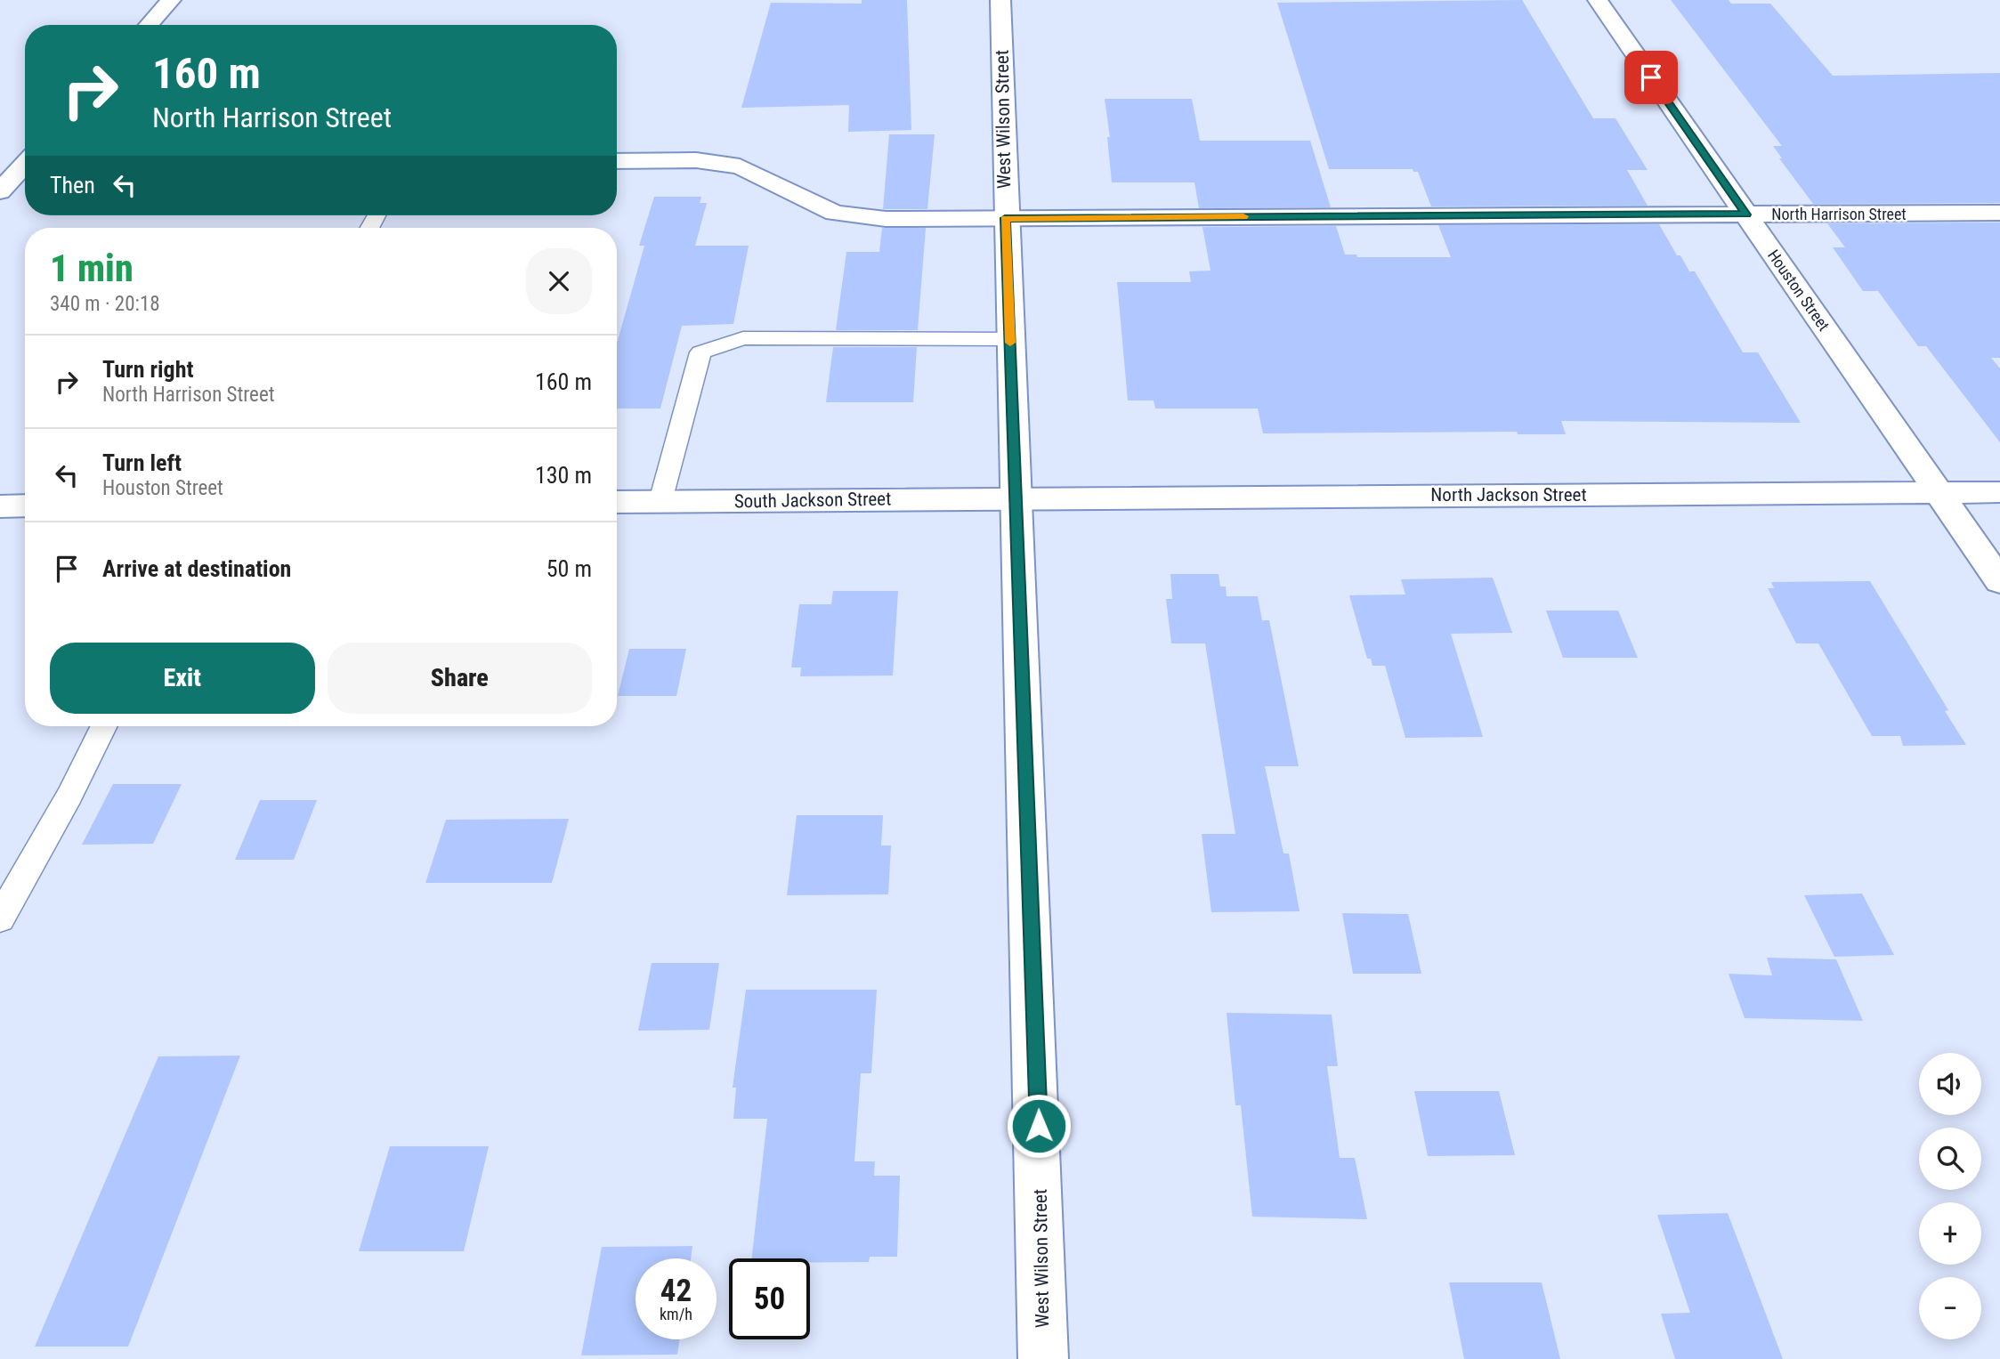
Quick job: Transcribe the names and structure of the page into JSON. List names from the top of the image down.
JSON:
{
  "streets": {
    "street": [
      "West Wilson Street",
      "North Harrison Street",
      "Houston Street",
      "North Jackson Street",
      "South Jackson Street"
    ]
  },
  "crossings": [
    ["West Wilson Street", "North Harrison Street"],
    ["West Wilson Street", "North Jackson Street"],
    ["West Wilson Street", "South Jackson Street"],
    ["North Harrison Street", "Houston Street"],
    ["Houston Street", "North Jackson Street"],
    ["North Jackson Street", "South Jackson Street"]
  ],
  "page": {
    "turn": ["160 m", "North Harrison Street"],
    "then": "Then",
    "heading": ["1 min", "340 m · 20:18"],
    "list": [
      {
        "name": "Turn right",
        "note": "North Harrison Street",
        "value": "160 m"
      },
      {
        "name": "Turn left",
        "note": "Houston Street",
        "value": "130 m"
      },
      {
        "name": "Arrive at destination",
        "value": "50 m"
      }
    ],
    "buttons": ["Exit", "Share"],
    "map_buttons": ["+", "−"],
    "speed": "42 km/h",
    "limit": "50"
  }
}
